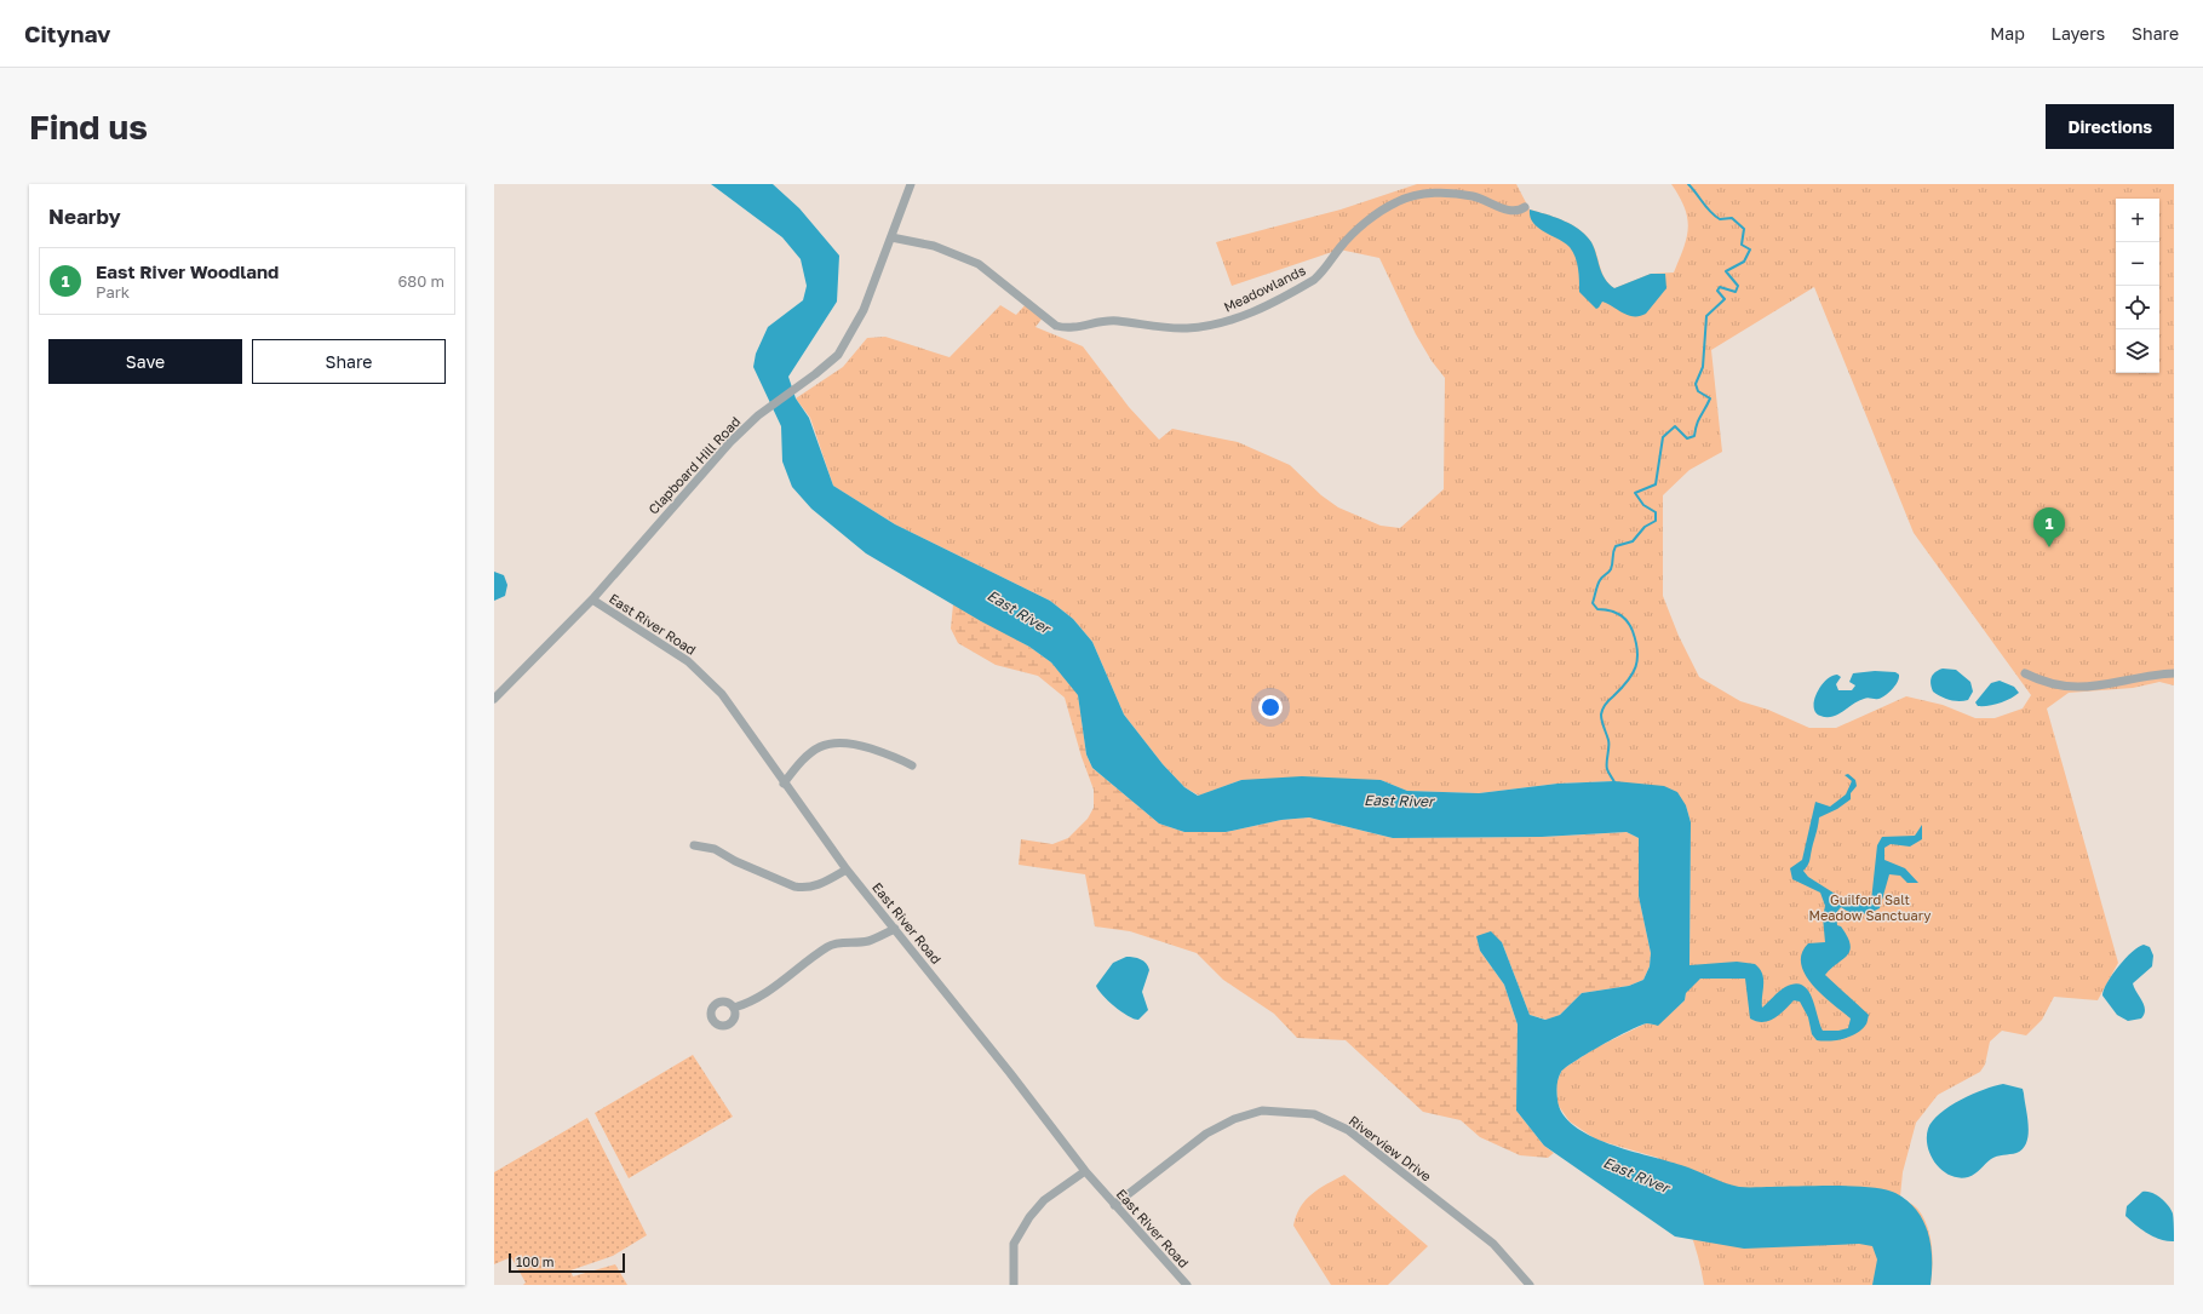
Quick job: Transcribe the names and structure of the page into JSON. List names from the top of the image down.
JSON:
{
  "streets": {
    "street": [
      "Meadowlands",
      "Clapboard Hill Road",
      "East River Road",
      "Riverview Drive"
    ]
  },
  "crossings": [
    ["Meadowlands", "Clapboard Hill Road"],
    ["Clapboard Hill Road", "East River Road"],
    ["East River Road", "Riverview Drive"]
  ],
  "water": ["East River"],
  "parks": ["Guilford Salt Meadow Sanctuary"],
  "scale_bar": "100 m",
  "page": {
    "header": "Citynav",
    "nav": ["Map", "Layers", "Share"],
    "buttons": [
      "Directions",
      ["Save", "Share"]
    ],
    "title": "Find us",
    "heading": "Nearby",
    "map_buttons": ["+", "−"],
    "list": [
      {
        "mark": "1",
        "name": "East River Woodland",
        "note": "Park",
        "value": "680 m"
      }
    ],
    "pins": "1",
    "scale": "100 m"
  }
}
